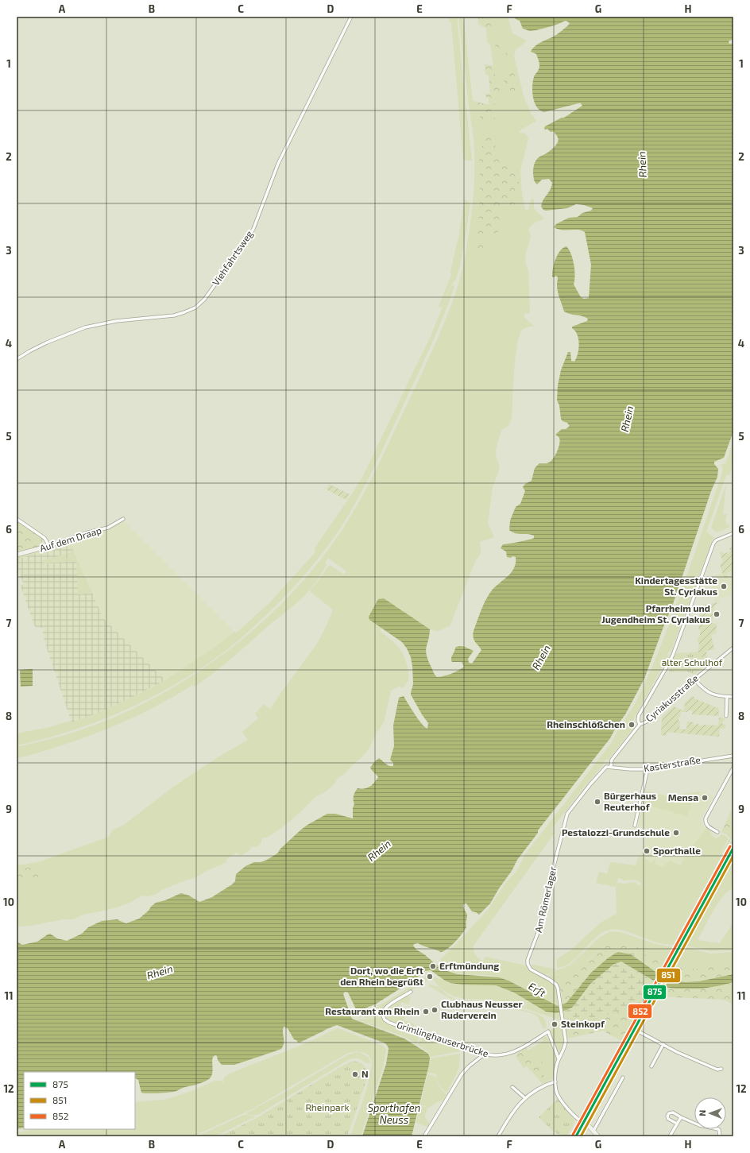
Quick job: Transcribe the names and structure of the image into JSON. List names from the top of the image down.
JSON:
{
  "streets": {
    "main road": ["Auf dem Draap"],
    "street": [
      "Viehfahrtsweg",
      "Cyriakusstraße",
      "Kasterstraße",
      "Am Römerlager",
      "Grimlinghauserbrücke"
    ]
  },
  "crossings": [
    ["Kasterstraße", "Am Römerlager"],
    ["Am Römerlager", "Grimlinghauserbrücke"]
  ],
  "water": ["Rhein", "Erft", "Sporthafen Neuss"],
  "parks": ["alter Schulhof", "Rheinpark"],
  "places": [
    "Kindertagesstätte St. Cyriakus",
    "Pfarrheim und Jugendheim St. Cyriakus",
    "Rheinschlößchen",
    "Mensa",
    "Bürgerhaus Reuterhof",
    "Pestalozzi-Grundschule",
    "Sporthalle",
    "Erftmündung",
    "Dort, wo die Erft den Rhein begrüßt",
    "Clubhaus Neusser Ruderverein",
    "Restaurant am Rhein",
    "Steinkopf",
    "N"
  ],
  "lines": ["transit line 852", "transit line 875", "transit line 851"],
  "legend": ["875", "851", "852"],
  "north": "left",
  "grid": {
    "columns": [
      "A",
      "B",
      "C",
      "D",
      "E",
      "F",
      "G",
      "H"
    ],
    "rows": [
      "1",
      "2",
      "3",
      "4",
      "5",
      "6",
      "7",
      "8",
      "9",
      "10",
      "11",
      "12"
    ]
  }
}
